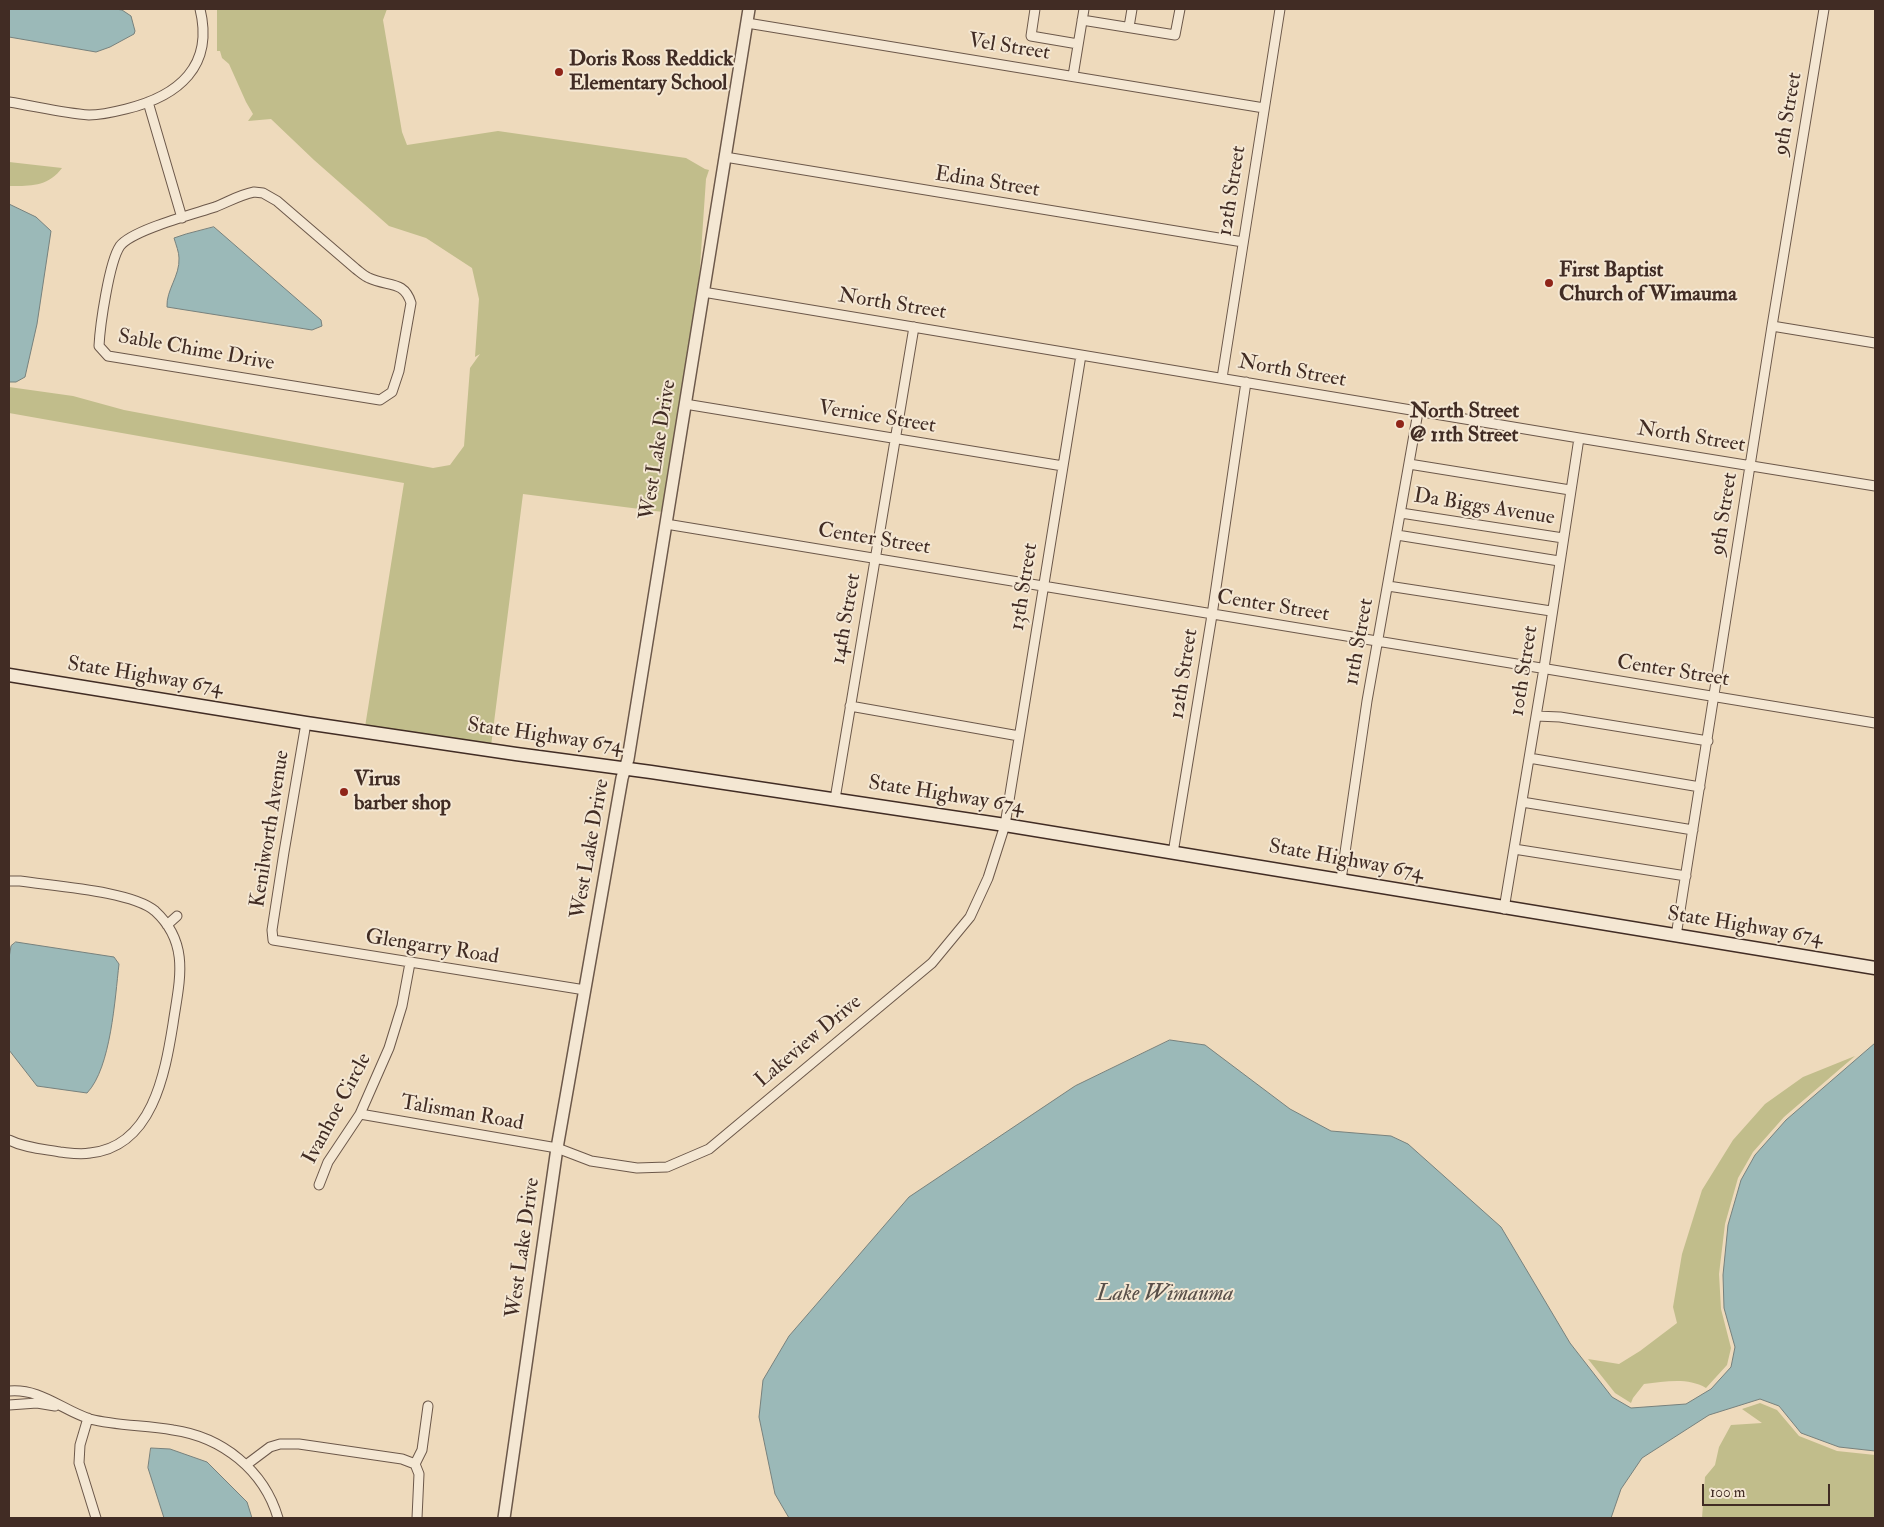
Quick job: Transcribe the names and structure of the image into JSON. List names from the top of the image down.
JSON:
{
  "streets": {
    "main road": ["State Highway 674"],
    "street": [
      "Vel Street",
      "9th Street",
      "Edina Street",
      "12th Street",
      "North Street",
      "Sable Chime Drive",
      "Vernice Street",
      "West Lake Drive",
      "Da Biggs Avenue",
      "Center Street",
      "13th Street",
      "14th Street",
      "11th Street",
      "10th Street",
      "Kenilworth Avenue",
      "Glengarry Road",
      "Lakeview Drive",
      "Ivanhoe Circle",
      "Talisman Road"
    ]
  },
  "crossings": [
    ["Vel Street", "12th Street"],
    ["Vel Street", "West Lake Drive"],
    ["9th Street", "North Street"],
    ["9th Street", "Center Street"],
    ["9th Street", "State Highway 674"],
    ["Edina Street", "12th Street"],
    ["Edina Street", "West Lake Drive"],
    ["12th Street", "North Street"],
    ["12th Street", "Center Street"],
    ["12th Street", "State Highway 674"],
    ["North Street", "West Lake Drive"],
    ["North Street", "13th Street"],
    ["North Street", "14th Street"],
    ["North Street", "11th Street"],
    ["North Street", "10th Street"],
    ["Vernice Street", "West Lake Drive"],
    ["Vernice Street", "13th Street"],
    ["Vernice Street", "14th Street"],
    ["West Lake Drive", "Center Street"],
    ["West Lake Drive", "State Highway 674"],
    ["West Lake Drive", "Glengarry Road"],
    ["West Lake Drive", "Lakeview Drive"],
    ["West Lake Drive", "Talisman Road"],
    ["Da Biggs Avenue", "11th Street"],
    ["Da Biggs Avenue", "10th Street"],
    ["Center Street", "13th Street"],
    ["Center Street", "14th Street"],
    ["Center Street", "11th Street"],
    ["Center Street", "10th Street"],
    ["13th Street", "State Highway 674"],
    ["13th Street", "Lakeview Drive"],
    ["14th Street", "State Highway 674"],
    ["11th Street", "State Highway 674"],
    ["10th Street", "State Highway 674"],
    ["State Highway 674", "Kenilworth Avenue"],
    ["State Highway 674", "Lakeview Drive"],
    ["Kenilworth Avenue", "Glengarry Road"],
    ["Glengarry Road", "Ivanhoe Circle"],
    ["Lakeview Drive", "Talisman Road"],
    ["Ivanhoe Circle", "Talisman Road"]
  ],
  "water": ["Lake Wimauma"],
  "places": [
    "Doris Ross Reddick Elementary School",
    "First Baptist Church of Wimauma",
    "North Street @ 11th Street",
    "Virus barber shop"
  ],
  "scale_bar": "100 m"
}
